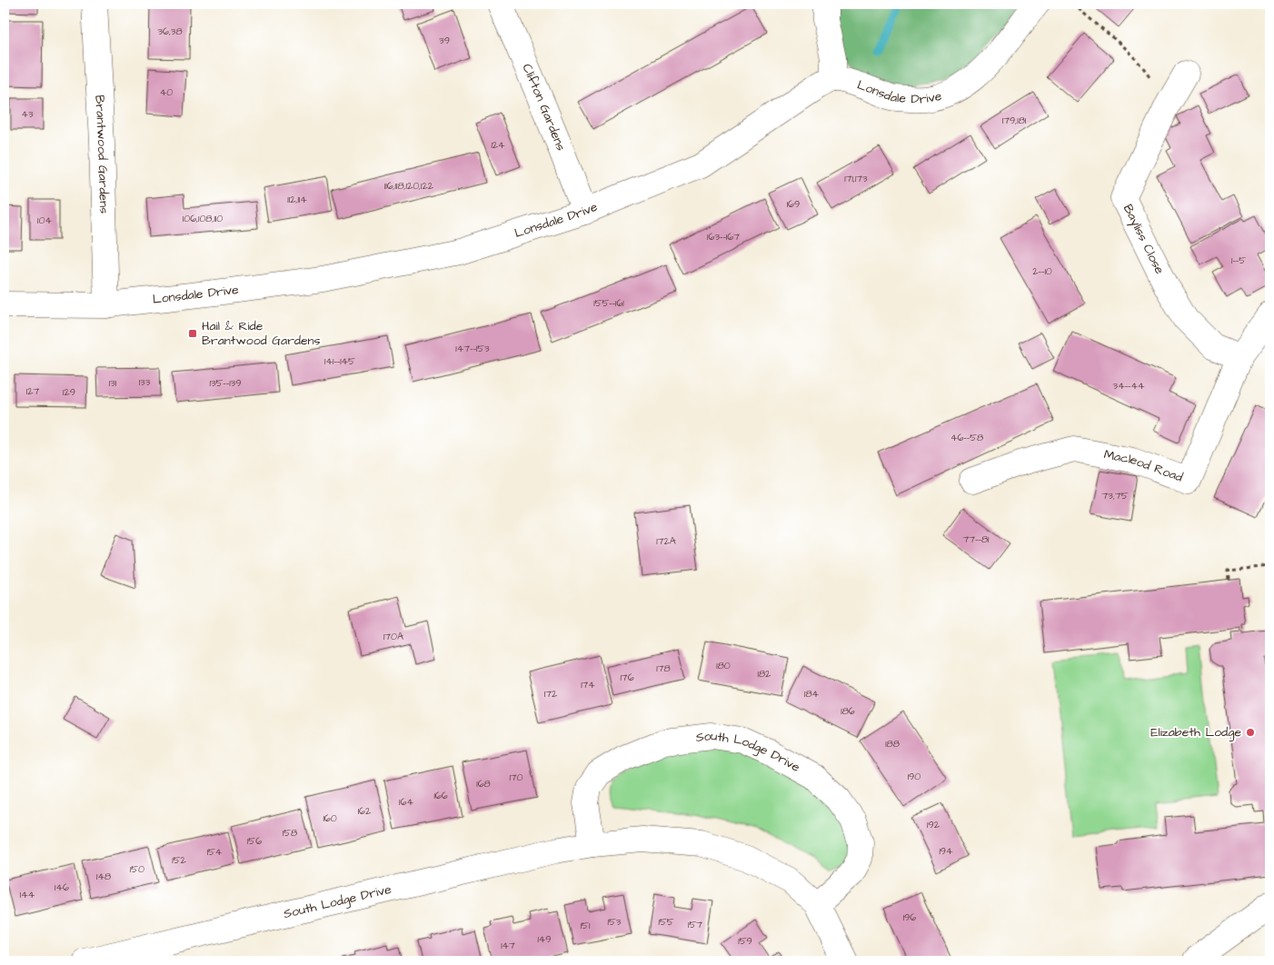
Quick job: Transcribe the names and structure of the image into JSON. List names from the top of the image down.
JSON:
{
  "streets": {
    "street": [
      "Lonsdale Drive",
      "Clifton Gardens",
      "Brantwood Gardens",
      "Bayliss Close",
      "Macleod Road",
      "South Lodge Drive"
    ]
  },
  "crossings": [
    ["Lonsdale Drive", "Clifton Gardens"],
    ["Lonsdale Drive", "Brantwood Gardens"],
    ["Bayliss Close", "Macleod Road"]
  ],
  "places": {
    "transit": ["Hail & Ride Brantwood Gardens"],
    "other": ["Elizabeth Lodge"]
  },
  "house_numbers": [
    "36,38",
    "39",
    "40",
    "43",
    "179,181",
    "124",
    "171,173",
    "116,118,120,122",
    "112,114",
    "169",
    "106,108,110",
    "104",
    "163--167",
    "1--5",
    "2--10",
    "155--161",
    "147--153",
    "141--145",
    "133",
    "131",
    "135--139",
    "34--44",
    "127",
    "129",
    "46--58",
    "73,75",
    "77--81",
    "172A",
    "170A",
    "180",
    "178",
    "182",
    "176",
    "174",
    "172",
    "184",
    "186",
    "188",
    "190",
    "170",
    "168",
    "166",
    "164",
    "162",
    "160",
    "192",
    "158",
    "156",
    "194",
    "154",
    "152",
    "150",
    "148",
    "146",
    "144",
    "196",
    "153",
    "155",
    "157",
    "151",
    "149",
    "159",
    "147"
  ]
}
